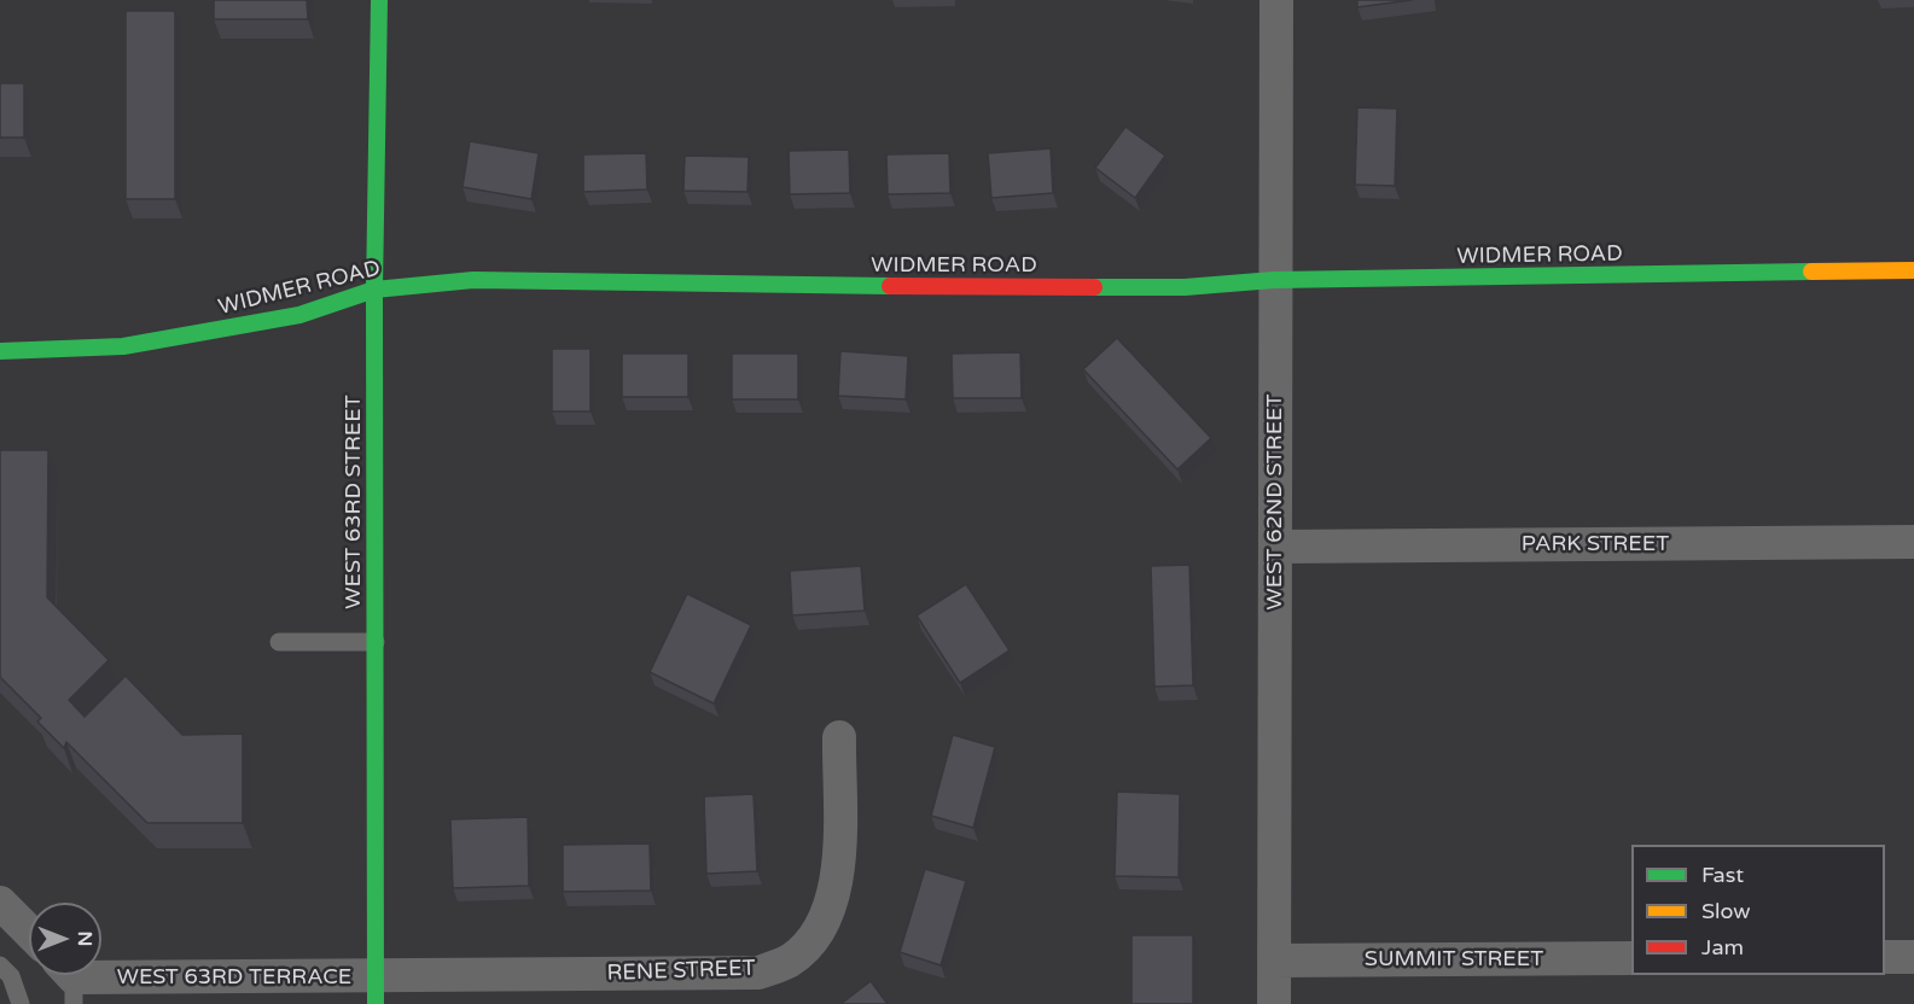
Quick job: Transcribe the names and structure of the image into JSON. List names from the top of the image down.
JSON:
{
  "streets": {
    "street": [
      "WIDMER ROAD",
      "WEST 63RD STREET",
      "WEST 62ND STREET",
      "PARK STREET",
      "SUMMIT STREET",
      "RENE STREET",
      "WEST 63RD TERRACE"
    ]
  },
  "crossings": [
    ["WIDMER ROAD", "WEST 63RD STREET"],
    ["WIDMER ROAD", "WEST 62ND STREET"],
    ["WEST 63RD STREET", "RENE STREET"],
    ["WEST 63RD STREET", "WEST 63RD TERRACE"],
    ["WEST 62ND STREET", "PARK STREET"],
    ["WEST 62ND STREET", "SUMMIT STREET"],
    ["RENE STREET", "WEST 63RD TERRACE"]
  ],
  "legend": ["Fast", "Slow", "Jam"],
  "north": "right"
}
